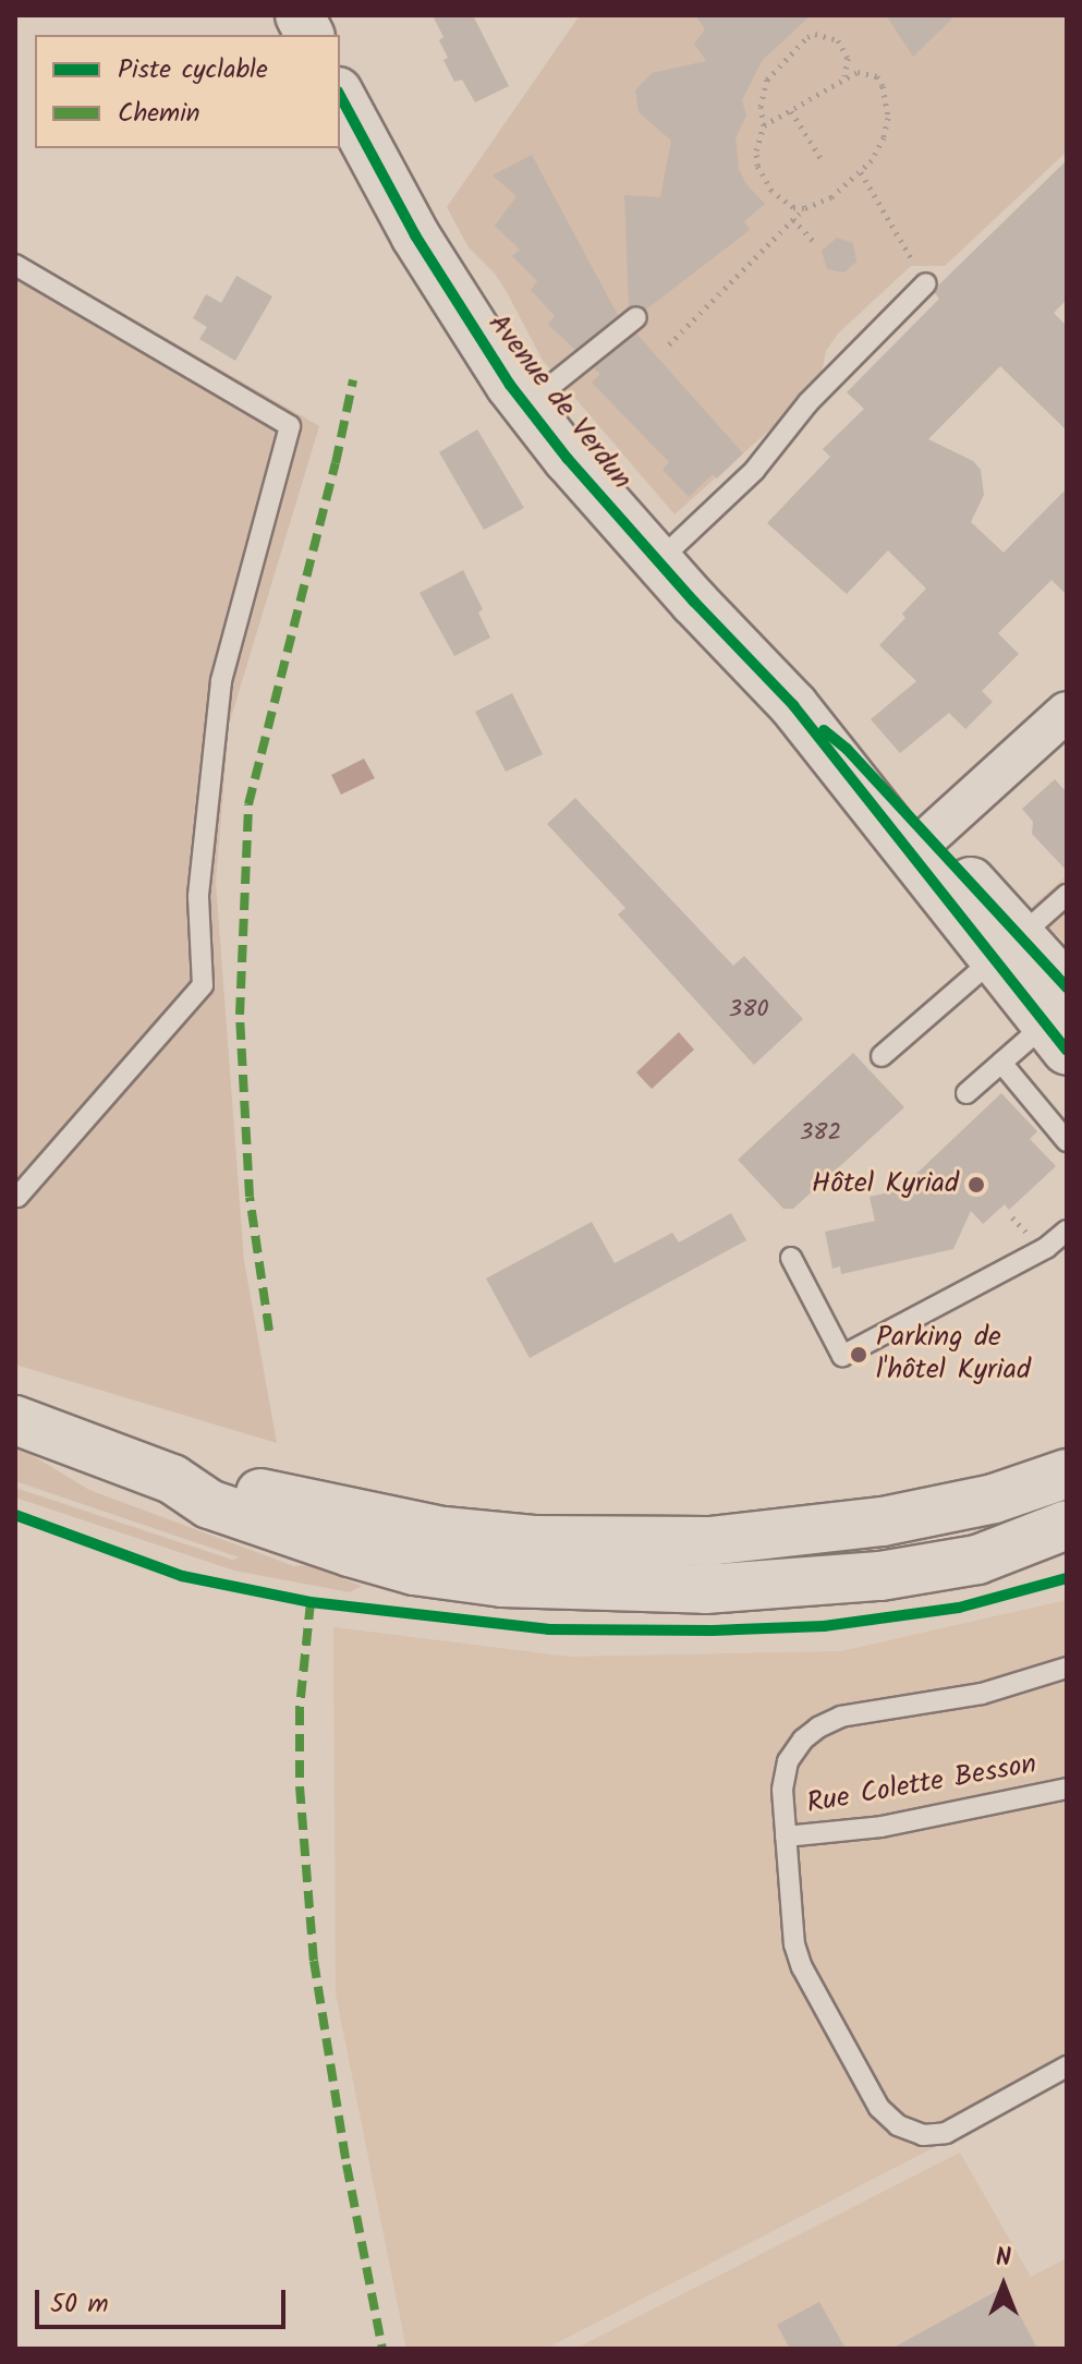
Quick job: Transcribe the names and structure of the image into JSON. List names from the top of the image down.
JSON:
{
  "streets": {
    "main road": ["Avenue de Verdun"],
    "lane": ["Rue Colette Besson"]
  },
  "places": ["Hôtel Kyriad", "Parking de l'hôtel Kyriad"],
  "house_numbers": ["380", "382"],
  "legend": ["Piste cyclable", "Chemin"],
  "scale_bar": "50 m",
  "north": "top"
}
